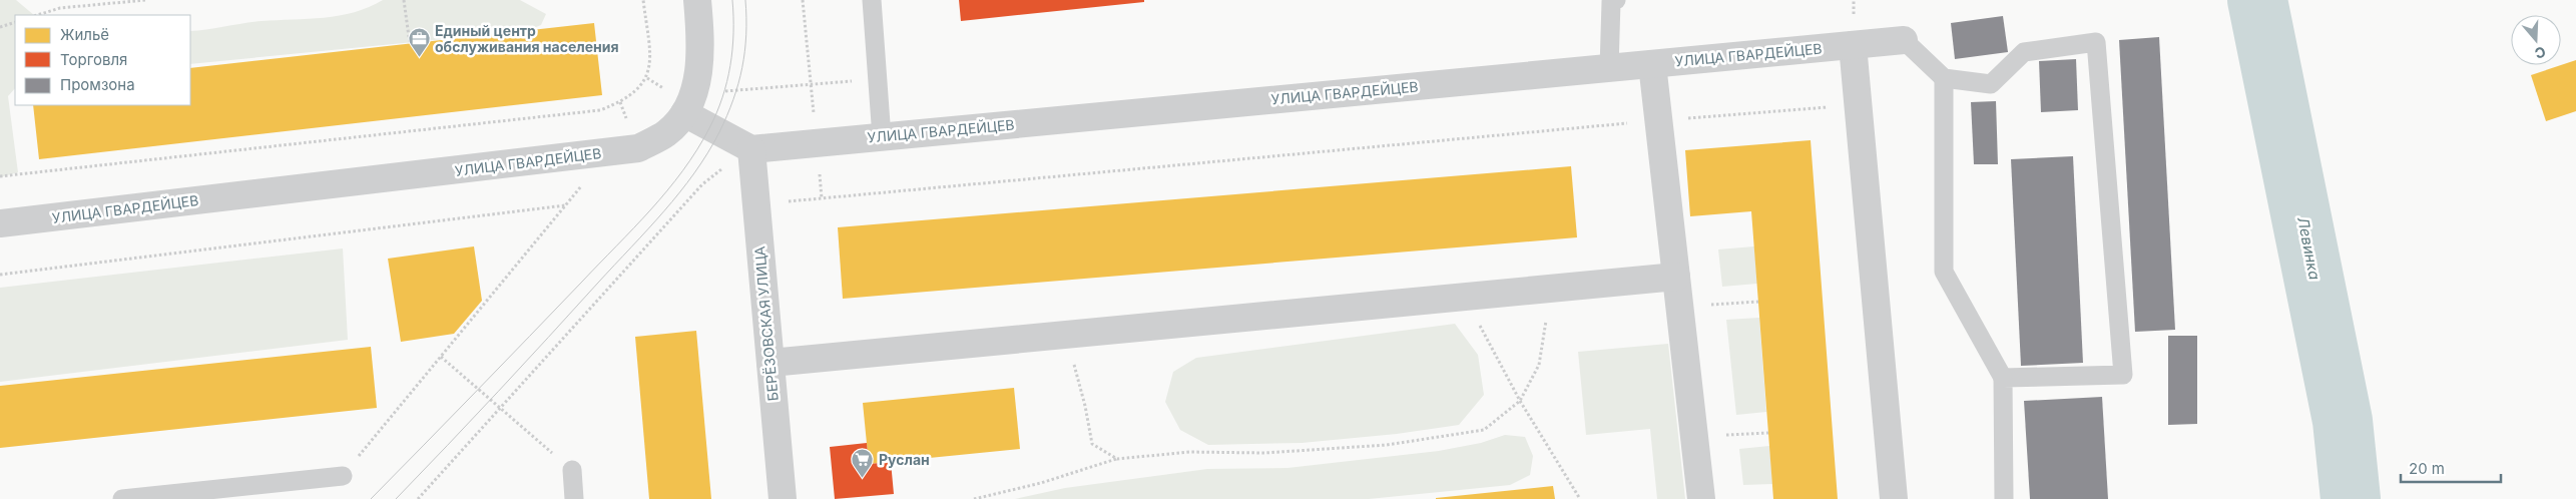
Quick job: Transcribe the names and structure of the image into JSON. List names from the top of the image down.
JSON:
{
  "streets": {
    "street": ["УЛИЦА ГВАРДЕЙЦЕВ", "БЕРЁЗОВСКАЯ УЛИЦА"]
  },
  "crossings": [
    ["УЛИЦА ГВАРДЕЙЦЕВ", "БЕРЁЗОВСКАЯ УЛИЦА"]
  ],
  "water": ["Левинка"],
  "places": {
    "office": ["Единый центр обслуживания населения"],
    "supermarket": ["Руслан"]
  },
  "legend": ["Жильё", "Торговля", "Промзона"],
  "scale_bar": "20 m",
  "north": "bottom"
}
